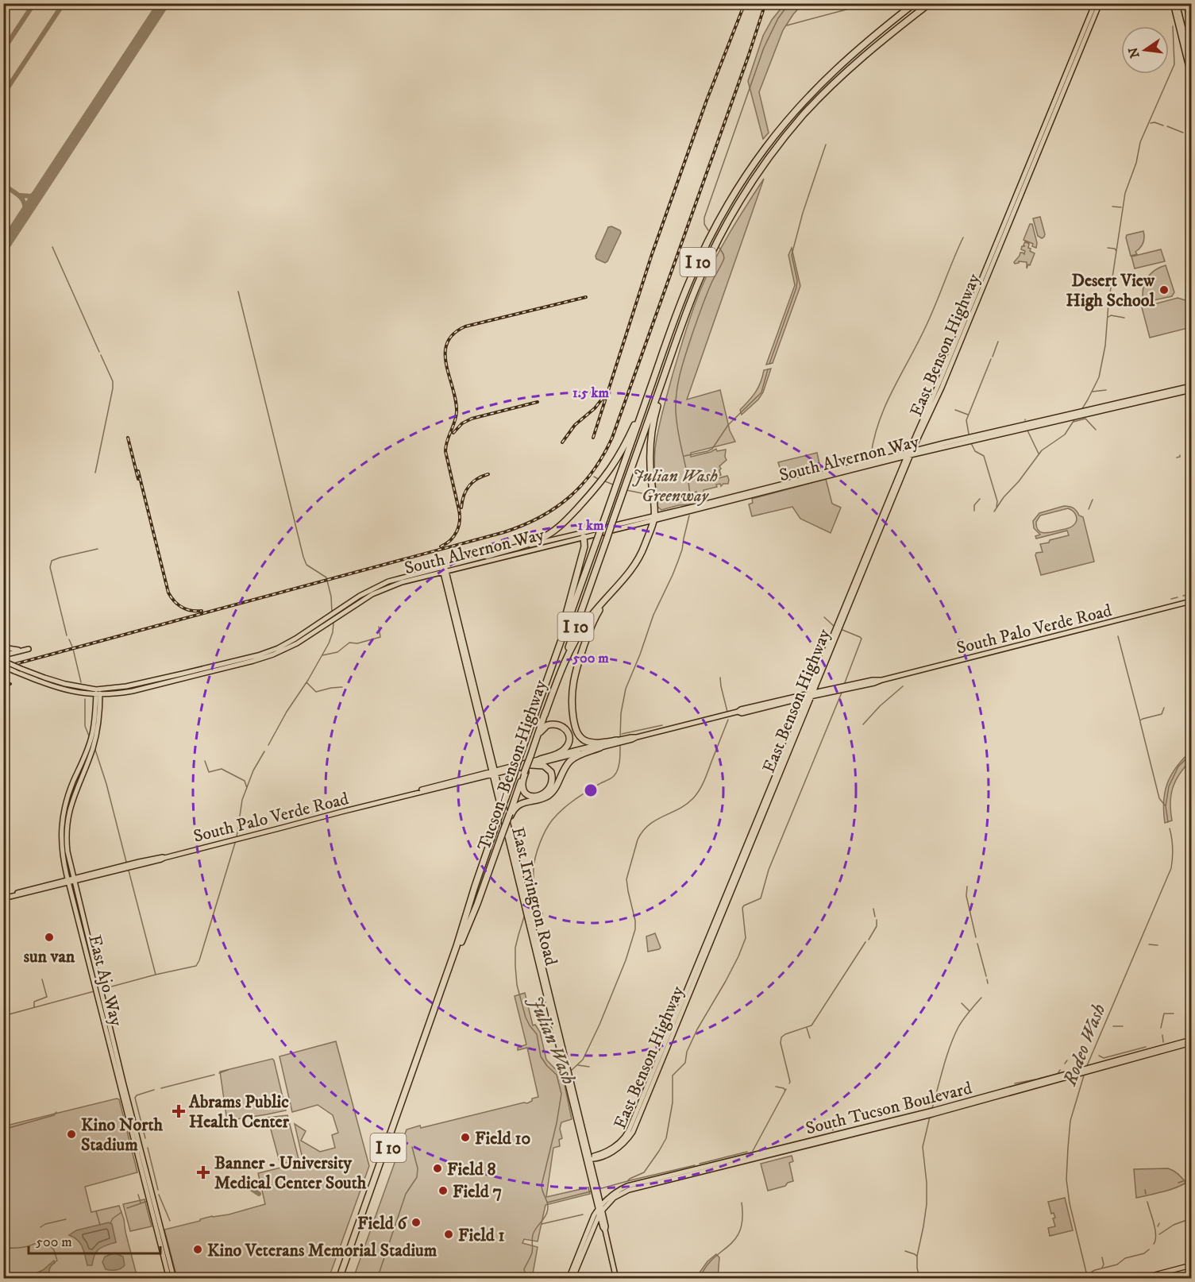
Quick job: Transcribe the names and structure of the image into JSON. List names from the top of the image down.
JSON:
{
  "streets": {
    "highway": ["I 10", "Tucson–Benson Highway"],
    "main road": [
      "East Benson Highway",
      "South Alvernon Way",
      "South Palo Verde Road",
      "East Irvington Road",
      "East Ajo Way",
      "South Tucson Boulevard"
    ]
  },
  "crossings": [
    ["East Benson Highway", "South Alvernon Way"],
    ["East Benson Highway", "South Palo Verde Road"],
    ["East Benson Highway", "East Irvington Road"],
    ["South Alvernon Way", "East Irvington Road"],
    ["South Alvernon Way", "East Ajo Way"],
    ["South Palo Verde Road", "Tucson–Benson Highway"],
    ["South Palo Verde Road", "East Irvington Road"],
    ["South Palo Verde Road", "East Ajo Way"],
    ["East Irvington Road", "South Tucson Boulevard"]
  ],
  "water": ["Julian Wash", "Rodeo Wash"],
  "parks": ["Julian Wash Greenway"],
  "places": {
    "other": [
      "Desert View High School",
      "sun van",
      "Kino North Stadium",
      "Field 10",
      "Field 8",
      "Field 7",
      "Field 6",
      "Field 1",
      "Kino Veterans Memorial Stadium"
    ],
    "health": ["Abrams Public Health Center", "Banner - University Medical Center South"]
  },
  "scale_bar": "500 m",
  "north": "left",
  "rings": ["1.5 km", "1 km", "500 m"]
}
